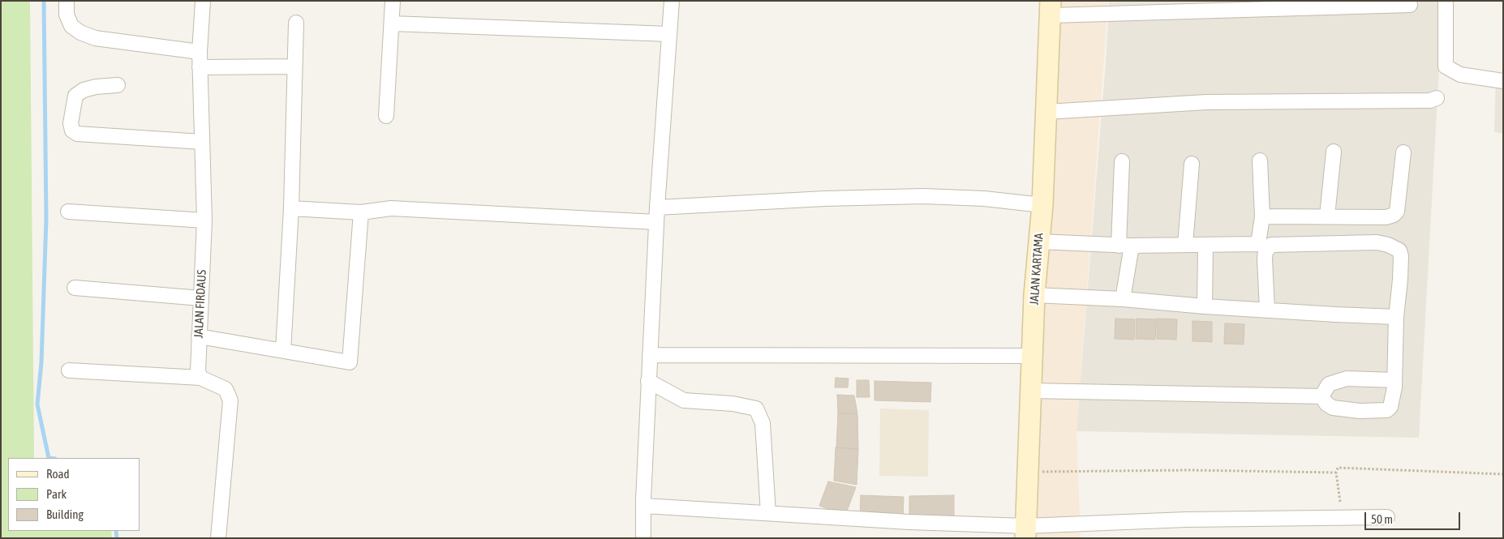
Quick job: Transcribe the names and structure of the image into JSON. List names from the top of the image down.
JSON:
{
  "streets": {
    "main road": ["JALAN KARTAMA"],
    "street": ["JALAN FIRDAUS"]
  },
  "legend": ["Road", "Park", "Building"],
  "scale_bar": "50 m"
}
